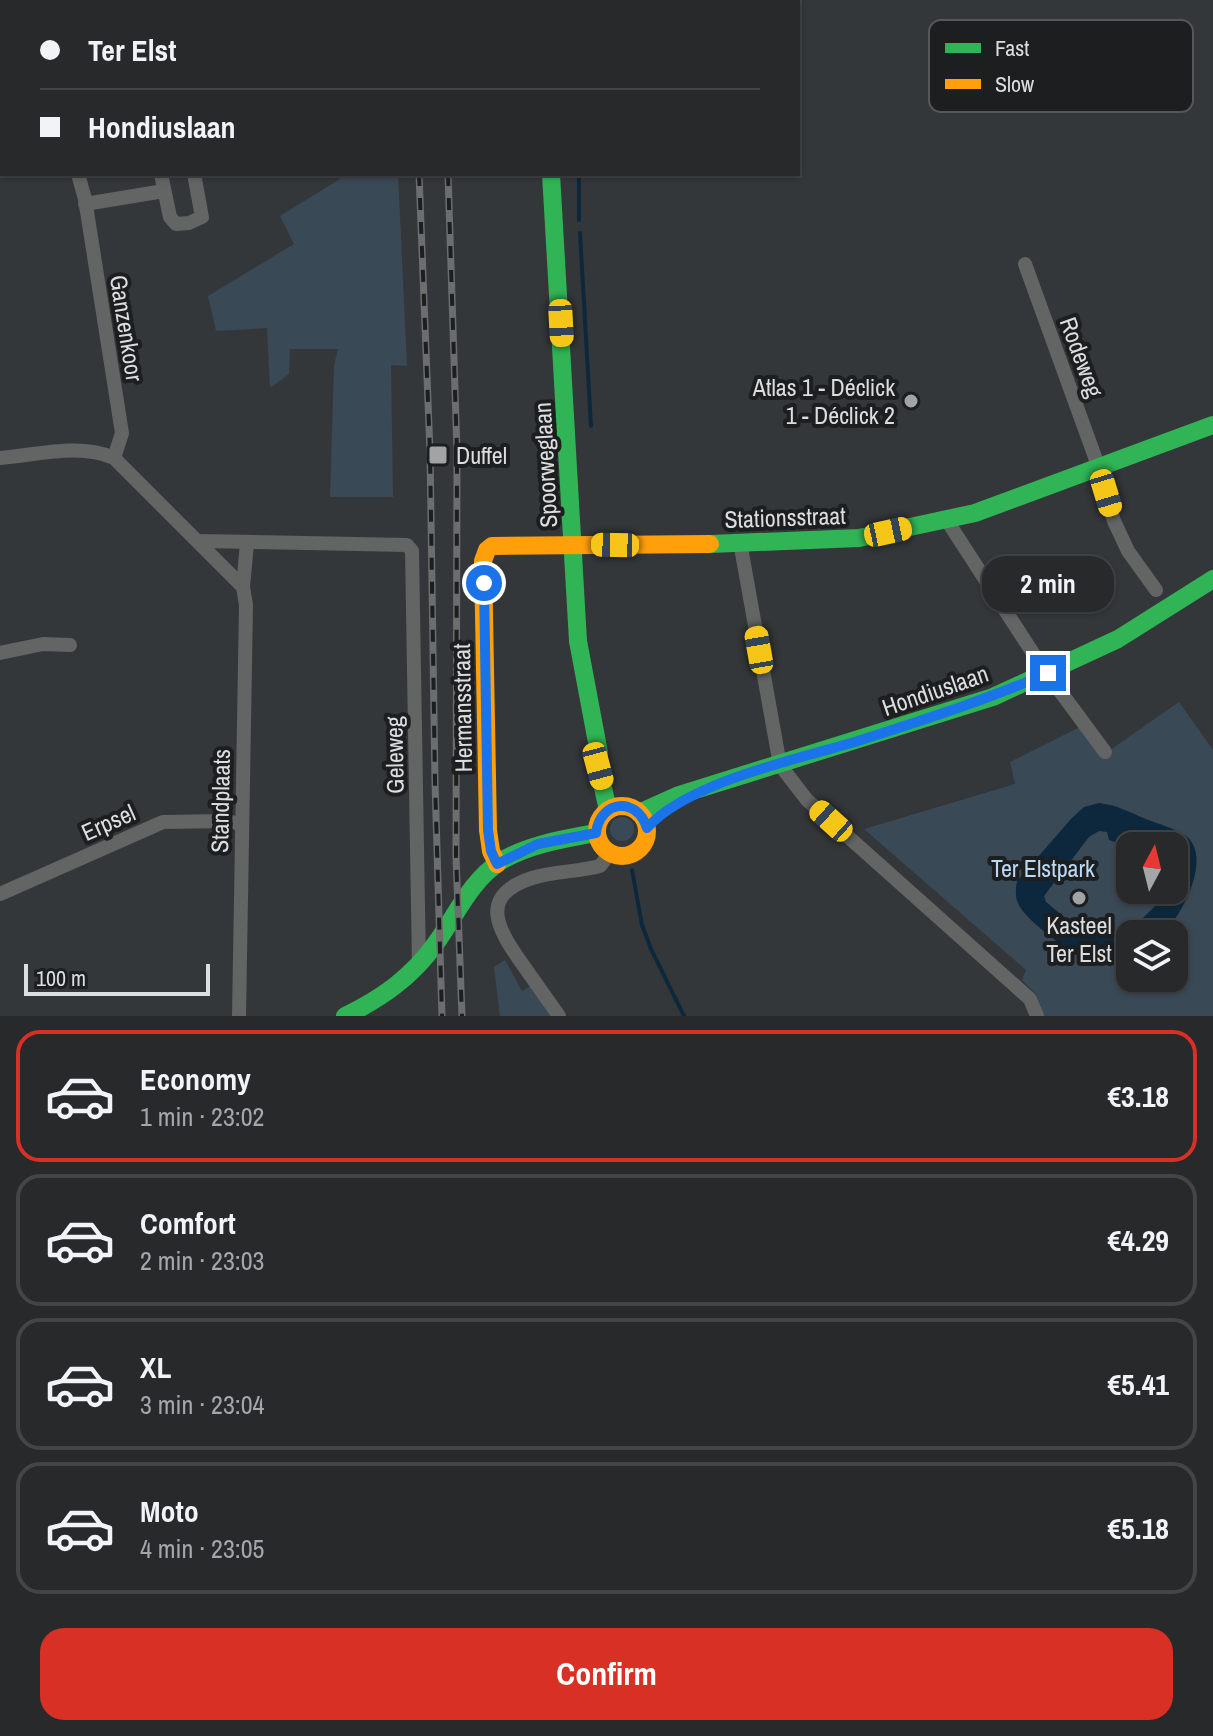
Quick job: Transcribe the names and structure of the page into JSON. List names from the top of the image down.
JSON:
{
  "streets": {
    "street": [
      "Ganzenkoor",
      "Rodeweg",
      "Spoorweglaan",
      "Stationsstraat",
      "Hondiuslaan",
      "Hermansstraat",
      "Geleweg",
      "Standplaats",
      "Erpsel"
    ]
  },
  "crossings": [
    ["Rodeweg", "Stationsstraat"],
    ["Spoorweglaan", "Stationsstraat"],
    ["Spoorweglaan", "Hondiuslaan"],
    ["Stationsstraat", "Hermansstraat"],
    ["Geleweg", "Standplaats"],
    ["Standplaats", "Erpsel"]
  ],
  "parks": ["Ter Elstpark"],
  "places": {
    "other": ["Atlas 1 - Déclick 1 - Déclick 2", "Kasteel Ter Elst"],
    "transit": ["Duffel"]
  },
  "legend": ["Fast", "Slow"],
  "scale_bar": "100 m",
  "north": "top",
  "page": {
    "banner": ["Ter Elst", "Hondiuslaan"],
    "bubble": "2 min",
    "scale": "100 m",
    "list": [
      {
        "name": "Economy",
        "note": "1 min · 23:02",
        "value": "€3.18"
      },
      {
        "name": "Comfort",
        "note": "2 min · 23:03",
        "value": "€4.29"
      },
      {
        "name": "XL",
        "note": "3 min · 23:04",
        "value": "€5.41"
      },
      {
        "name": "Moto",
        "note": "4 min · 23:05",
        "value": "€5.18"
      }
    ],
    "buttons": "Confirm"
  }
}
